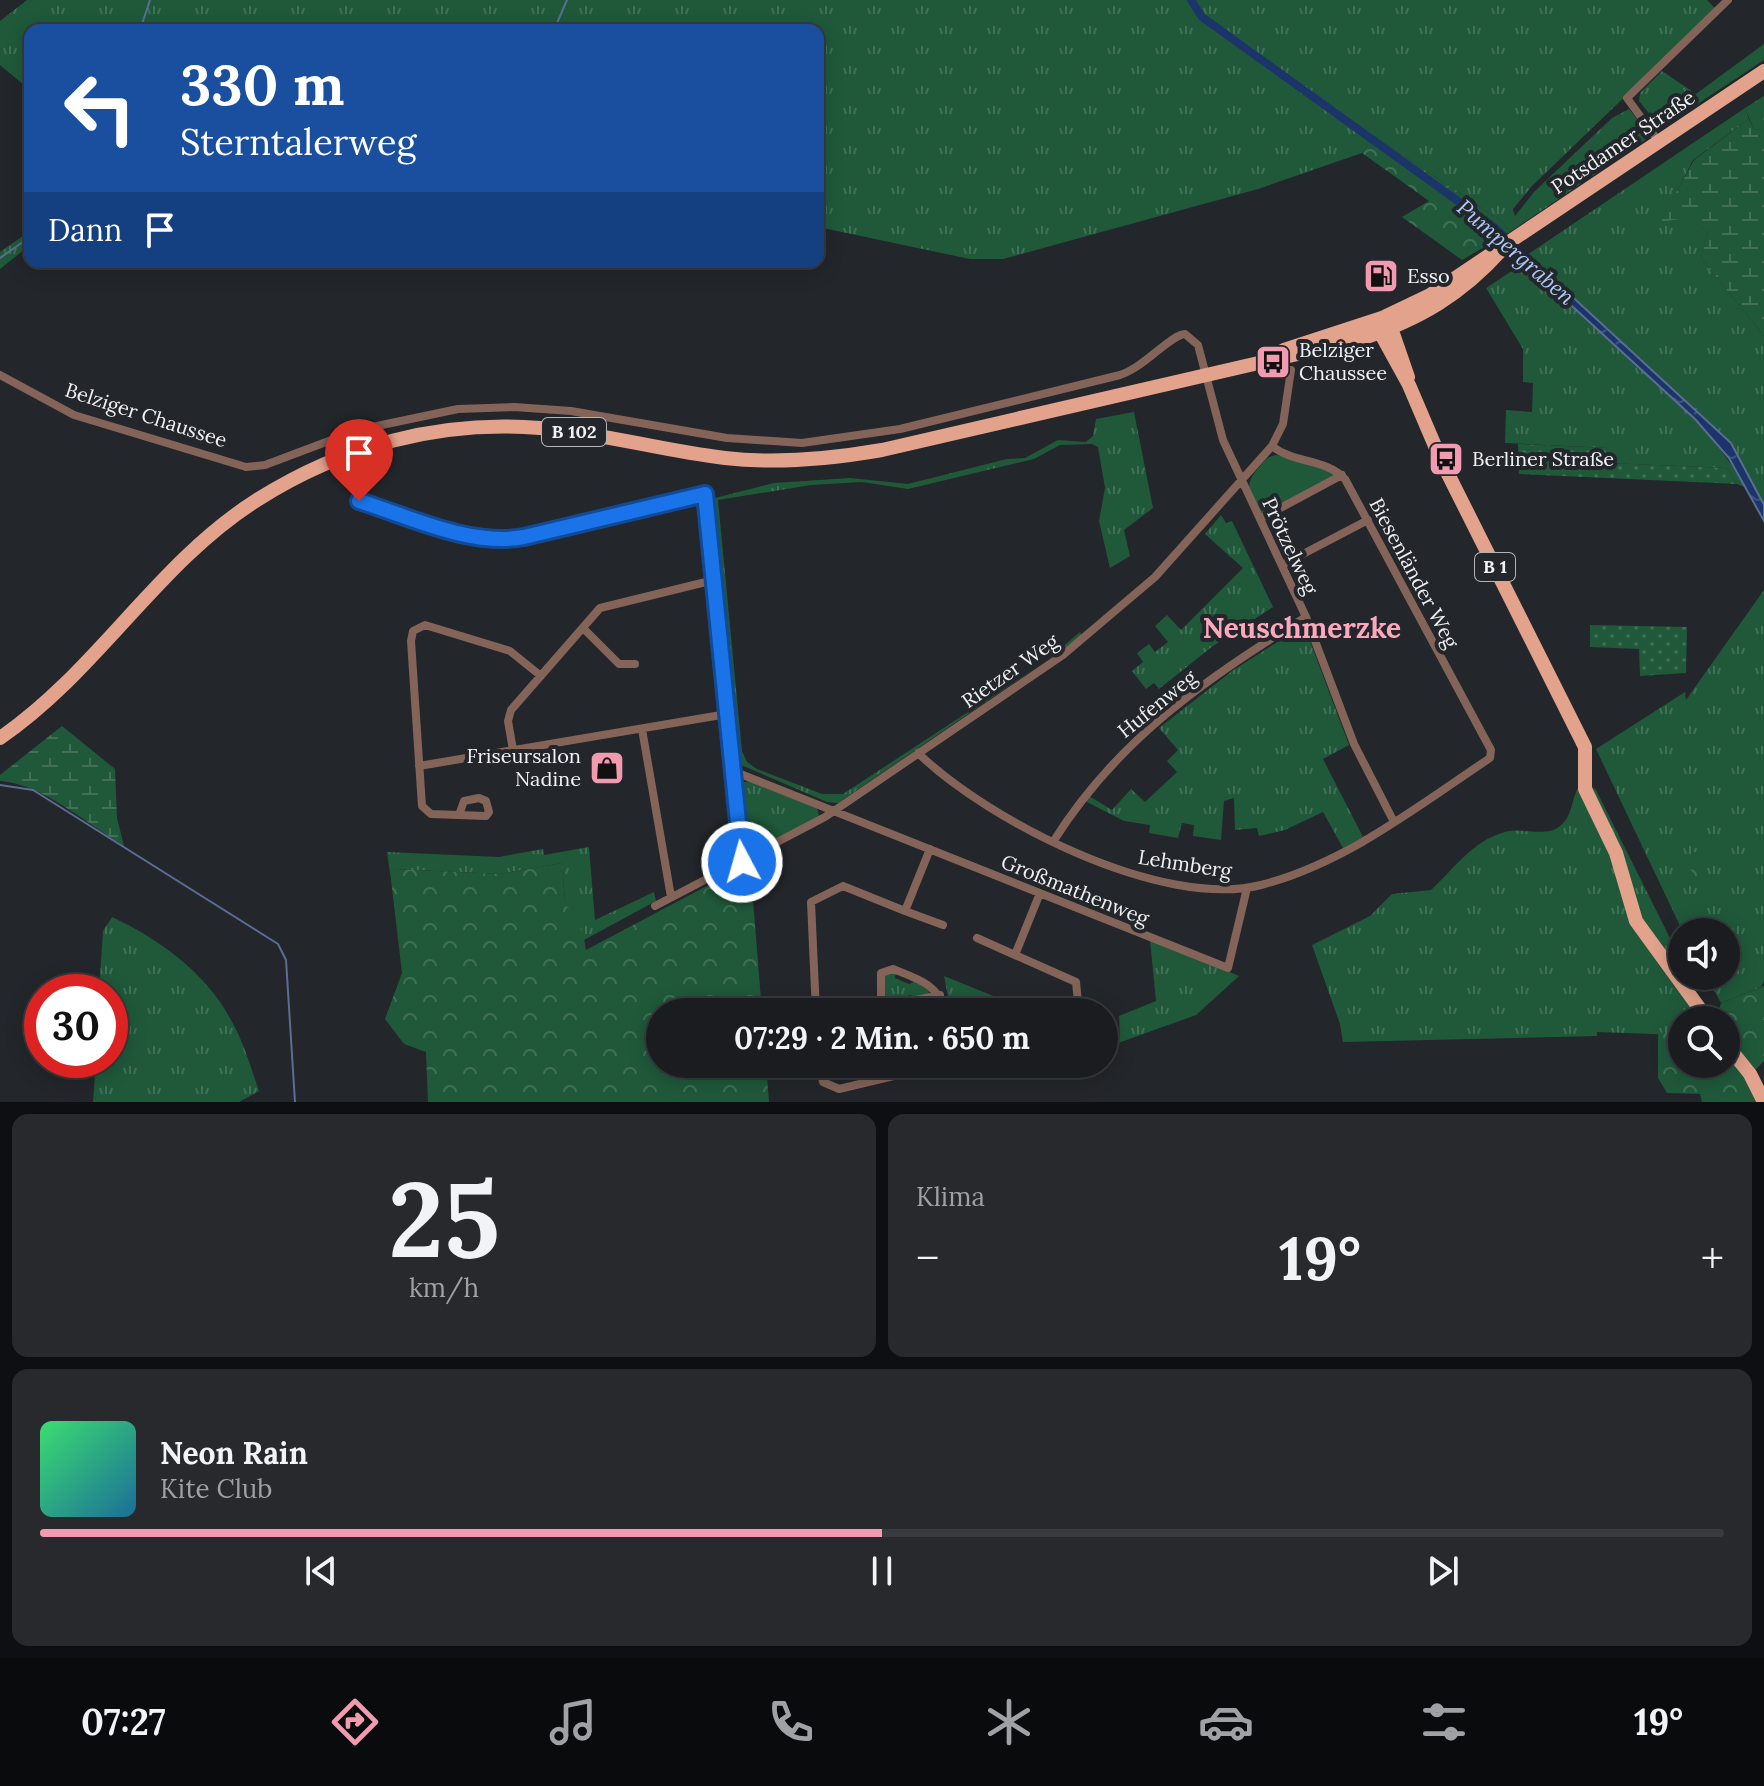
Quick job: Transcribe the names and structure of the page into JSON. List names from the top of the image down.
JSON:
{
  "streets": {
    "main road": ["Potsdamer Straße", "B 102", "B 1"],
    "street": [
      "Belziger Chaussee",
      "Prötzelweg",
      "Biesenländer Weg",
      "Rietzer Weg",
      "Hufenweg",
      "Lehmberg",
      "Großmathenweg"
    ]
  },
  "crossings": [
    ["Potsdamer Straße", "B 102"],
    ["Potsdamer Straße", "B 1"],
    ["Belziger Chaussee", "Prötzelweg"],
    ["B 102", "Prötzelweg"],
    ["B 102", "B 1"],
    ["Prötzelweg", "Rietzer Weg"],
    ["Prötzelweg", "Hufenweg"],
    ["Prötzelweg", "Lehmberg"],
    ["Biesenländer Weg", "Lehmberg"],
    ["Rietzer Weg", "Lehmberg"],
    ["Rietzer Weg", "Großmathenweg"],
    ["Hufenweg", "Lehmberg"],
    ["Lehmberg", "Großmathenweg"]
  ],
  "districts": ["Neuschmerzke"],
  "water": ["Pumpergraben"],
  "places": {
    "fuel station": ["Esso"],
    "bus stop": ["Belziger Chaussee", "Berliner Straße"],
    "shop": ["Friseursalon Nadine"]
  },
  "page": {
    "turn": ["330 m", "Sterntalerweg"],
    "then": "Dann",
    "limit": "30",
    "trip": "07:29 · 2 Min. · 650 m",
    "tile": [
      ["25", "km/h"],
      "Klima"
    ],
    "heat": ["−", "19°", "+"],
    "song": ["Neon Rain", "Kite Club"],
    "tabs": ["07:27", "19°"]
  }
}
